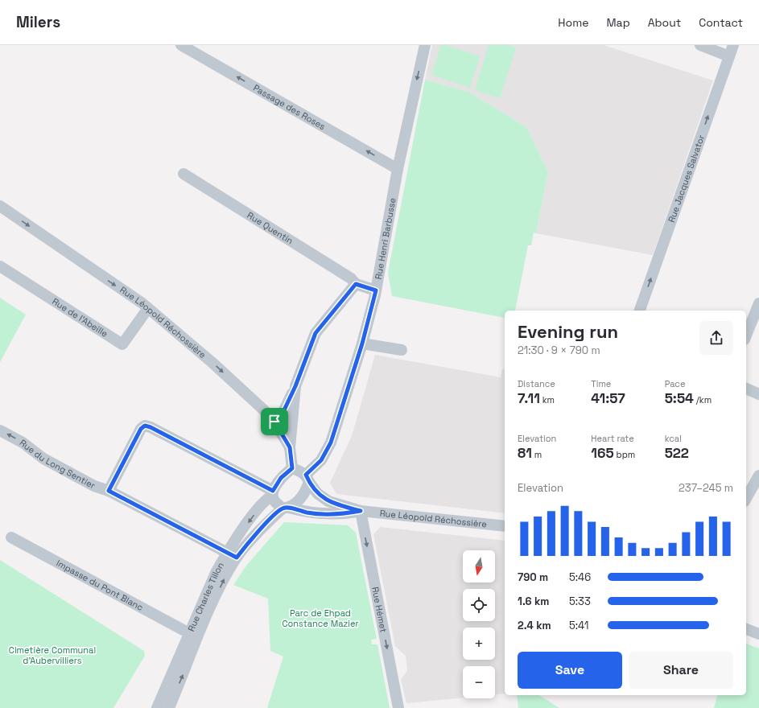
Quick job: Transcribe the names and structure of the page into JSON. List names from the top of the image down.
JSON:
{
  "streets": {
    "street": [
      "Passage des Roses",
      "Rue Jacques Salvator",
      "Rue Quentin",
      "Rue Henri Barbusse",
      "Rue de l'Abeille",
      "Rue Léopold Réchossière",
      "Rue du Long Sentier",
      "Impasse du Pont Blanc",
      "Rue Charles Tillon",
      "Rue Hémet"
    ]
  },
  "crossings": [
    ["Passage des Roses", "Rue Henri Barbusse"],
    ["Rue Quentin", "Rue Henri Barbusse"],
    ["Rue de l'Abeille", "Rue Léopold Réchossière"],
    ["Rue Léopold Réchossière", "Rue Charles Tillon"],
    ["Rue Léopold Réchossière", "Rue Hémet"],
    ["Rue du Long Sentier", "Rue Charles Tillon"],
    ["Impasse du Pont Blanc", "Rue Charles Tillon"]
  ],
  "one_way": [
    "Passage des Roses",
    "Rue Jacques Salvator",
    "Rue Henri Barbusse",
    "Rue Léopold Réchossière",
    "Rue du Long Sentier",
    "Rue Hémet"
  ],
  "parks": ["Parc de Ehpad Constance Mazier", "Cimetière Communal d'Aubervilliers"],
  "north": "bottom",
  "page": {
    "header": "Milers",
    "nav": [
      "Home",
      "Map",
      "About",
      "Contact"
    ],
    "heading": ["Evening run", "21:30 · 9 × 790 m"],
    "stats": [
      ["Distance", "7.11 km"],
      ["Time", "41:57"],
      ["Pace", "5:54 /km"],
      ["Elevation", "81 m"],
      ["Heart rate", "165 bpm"],
      ["kcal", "522"]
    ],
    "chart": ["Elevation", "237–245 m"],
    "map_buttons": ["+", "−"],
    "list": [
      {
        "name": "790 m",
        "note": "5:46"
      },
      {
        "name": "1.6 km",
        "note": "5:33"
      },
      {
        "name": "2.4 km",
        "note": "5:41"
      }
    ],
    "buttons": ["Save", "Share"]
  }
}
